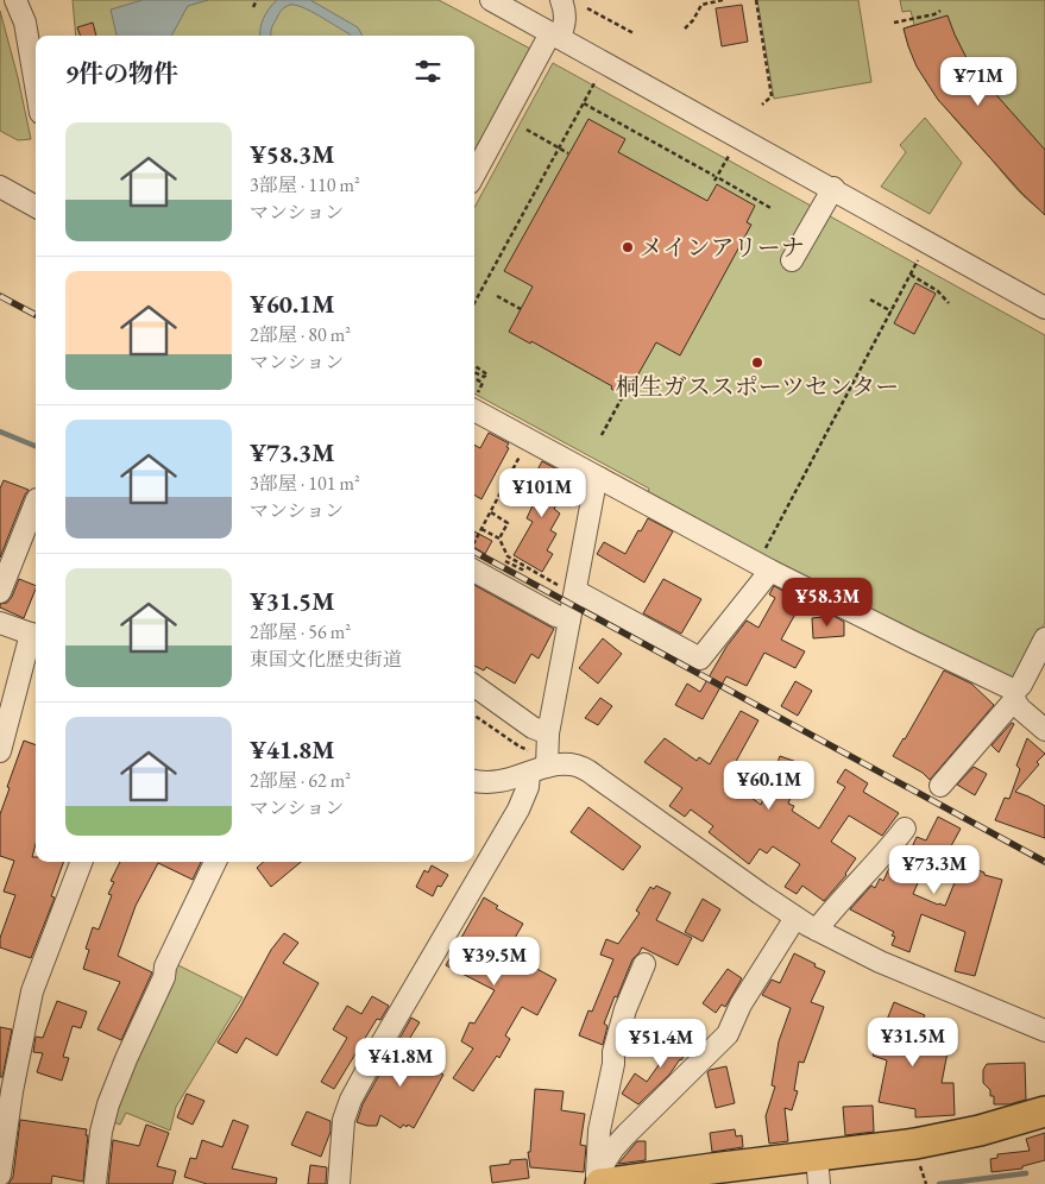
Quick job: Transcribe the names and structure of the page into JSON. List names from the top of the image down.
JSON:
{
  "places": ["メインアリーナ", "桐生ガススポーツセンター"],
  "page": {
    "heading": "9件の物件",
    "price": [
      "¥71M",
      "¥101M",
      "¥58.3M",
      "¥60.1M",
      "¥73.3M",
      "¥39.5M",
      "¥31.5M",
      "¥51.4M",
      "¥41.8M"
    ],
    "list": [
      {
        "name": "¥58.3M",
        "note": "3部屋 · 110 m² · マンション"
      },
      {
        "name": "¥60.1M",
        "note": "2部屋 · 80 m² · マンション"
      },
      {
        "name": "¥73.3M",
        "note": "3部屋 · 101 m² · マンション"
      },
      {
        "name": "¥31.5M",
        "note": "2部屋 · 56 m² · 東国文化歴史街道"
      },
      {
        "name": "¥41.8M",
        "note": "2部屋 · 62 m² · マンション"
      }
    ]
  }
}
